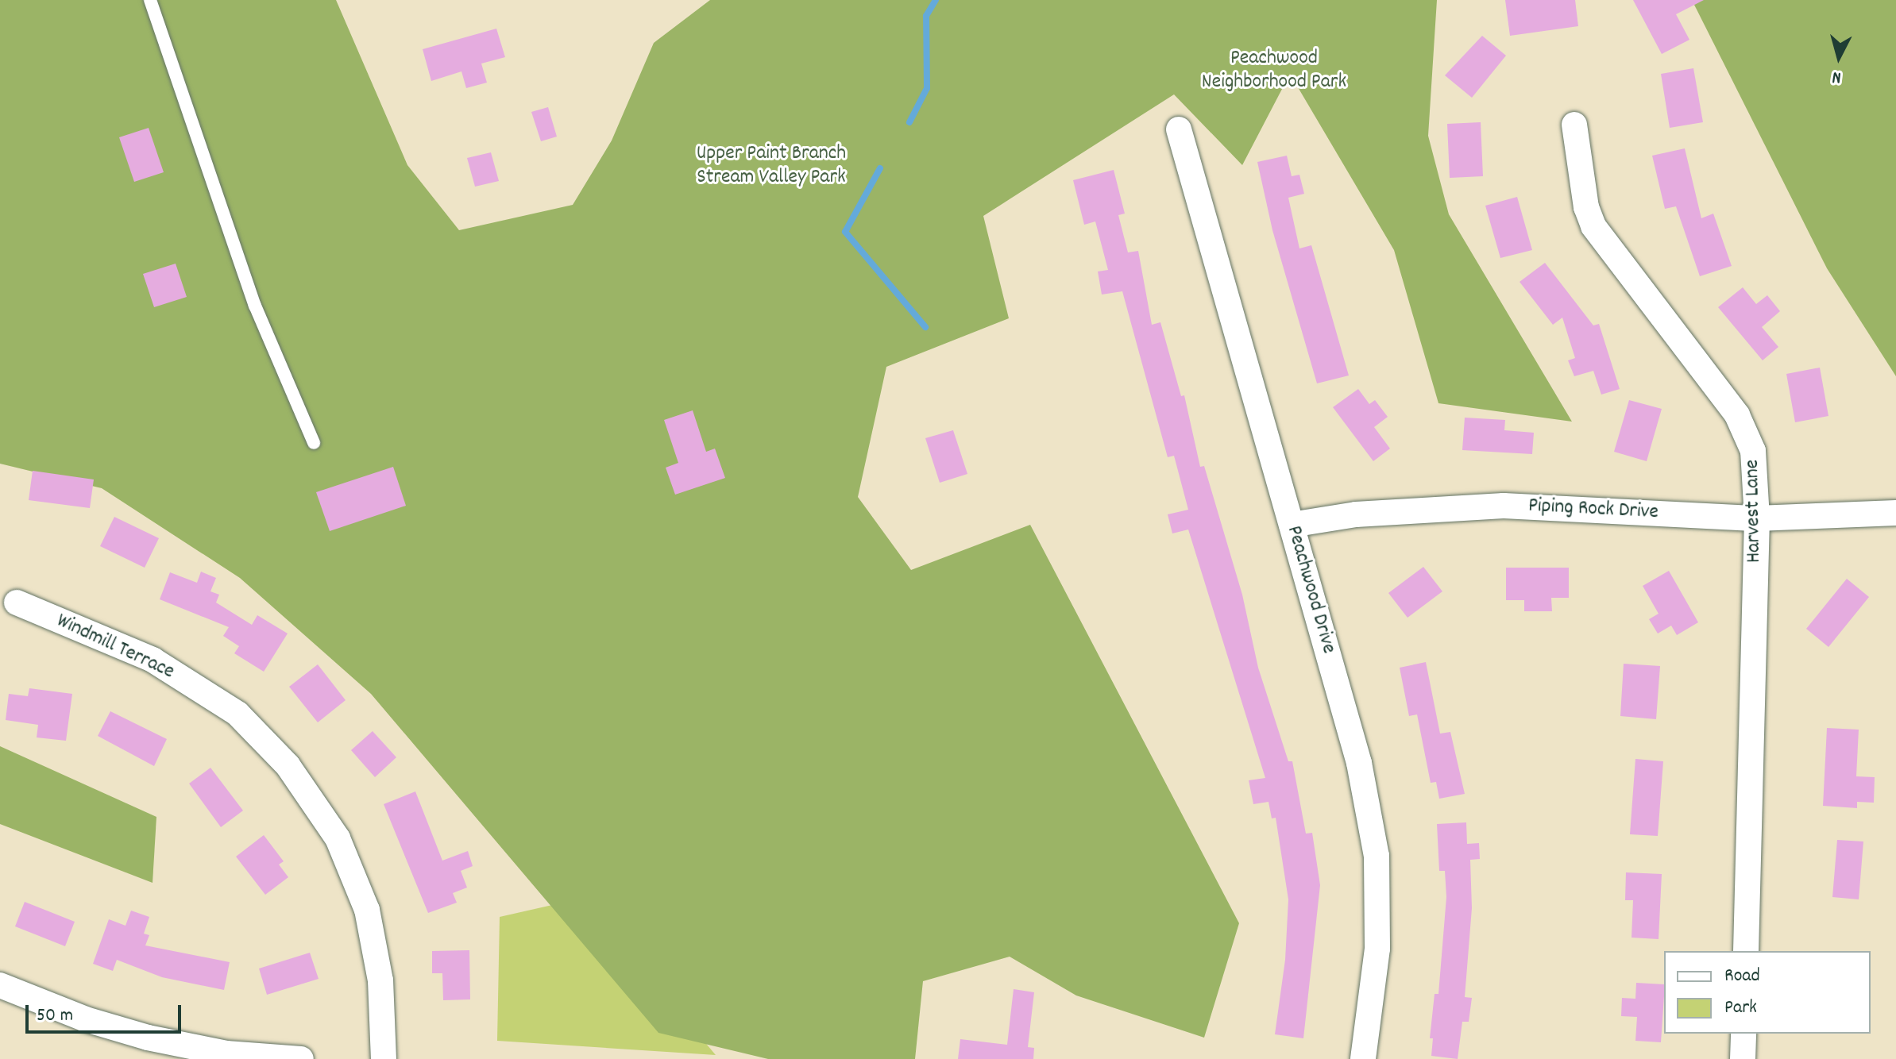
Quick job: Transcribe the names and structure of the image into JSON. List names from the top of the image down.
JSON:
{
  "streets": {
    "street": [
      "Piping Rock Drive",
      "Harvest Lane",
      "Peachwood Drive",
      "Windmill Terrace"
    ]
  },
  "crossings": [
    ["Piping Rock Drive", "Harvest Lane"],
    ["Piping Rock Drive", "Peachwood Drive"]
  ],
  "parks": ["Peachwood Neighborhood Park", "Upper Paint Branch Stream Valley Park"],
  "legend": ["Road", "Park"],
  "scale_bar": "50 m",
  "north": "bottom"
}
